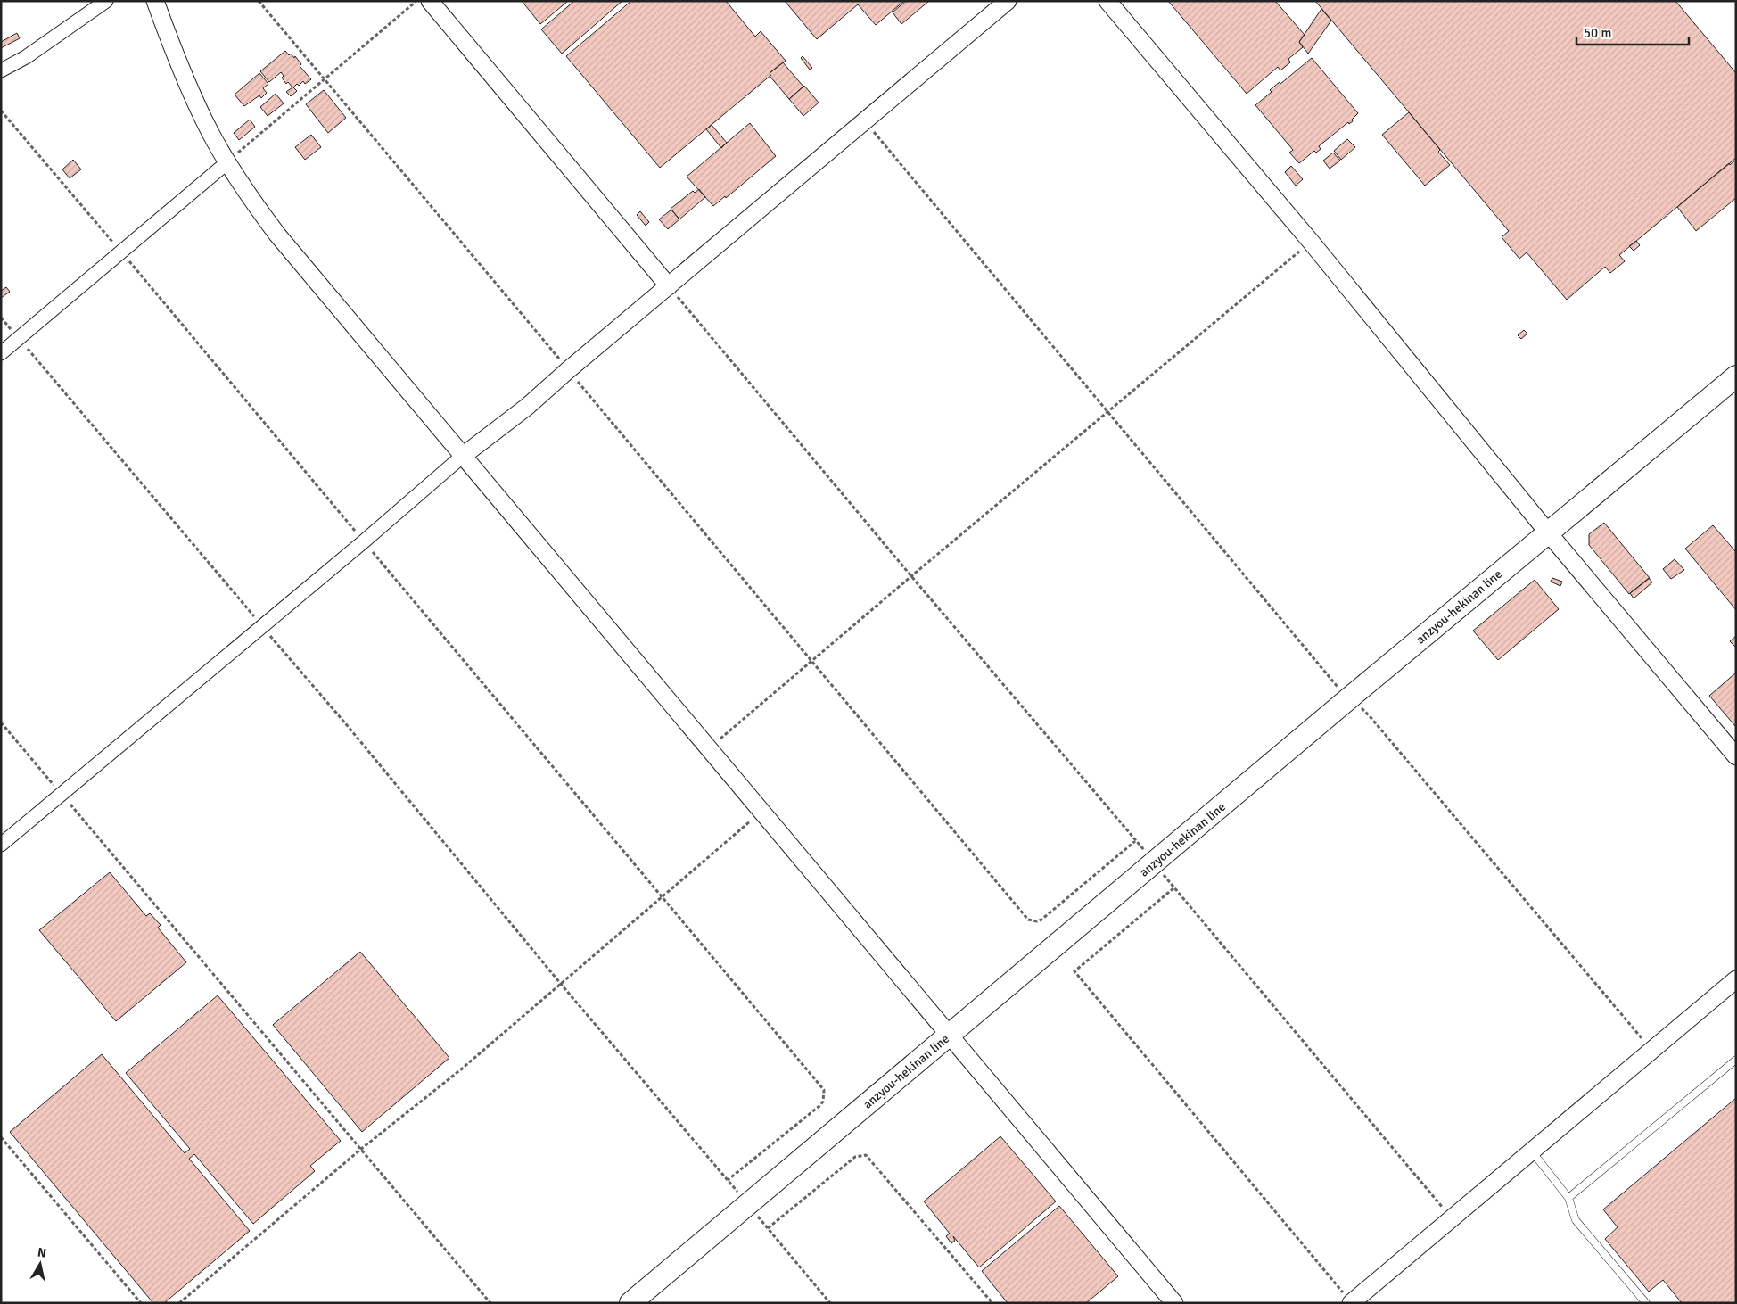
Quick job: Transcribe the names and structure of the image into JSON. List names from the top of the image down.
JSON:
{
  "streets": {
    "main road": ["anzyou-hekinan line"]
  },
  "scale_bar": "50 m",
  "north": "top"
}
